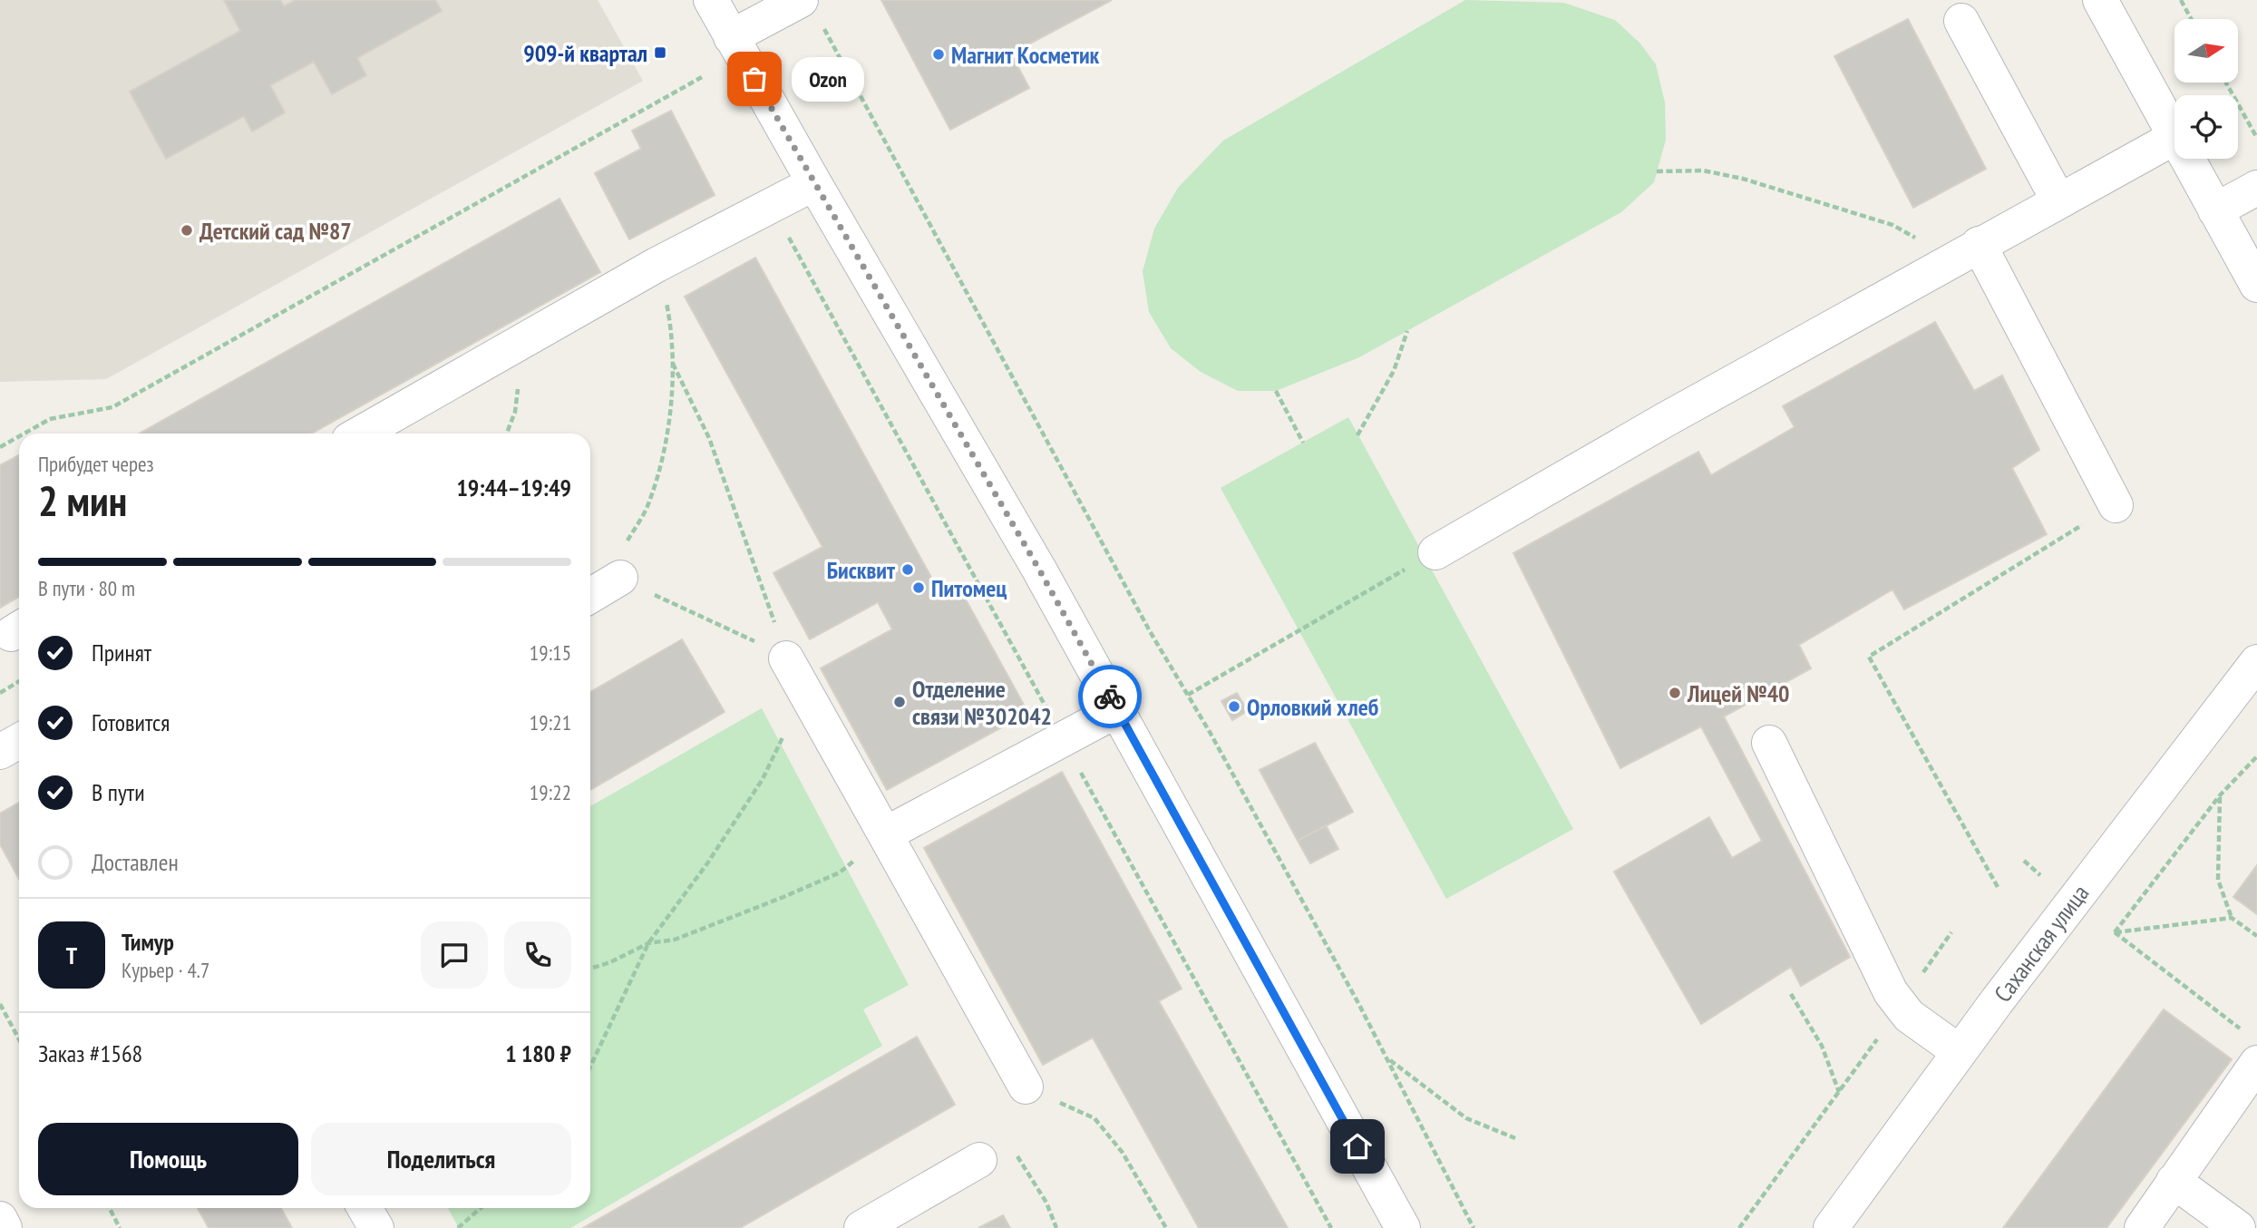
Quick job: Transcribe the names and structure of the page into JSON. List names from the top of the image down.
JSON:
{
  "streets": {
    "street": ["Саханская улица"]
  },
  "places": {
    "transit": ["909-й квартал"],
    "other": [
      "Магнит Косметик",
      "Ozon",
      "Детский сад №87",
      "Бисквит",
      "Питомец",
      "Лицей №40",
      "Отделение связи №302042",
      "Орловкий хлеб"
    ]
  },
  "north": "right",
  "page": {
    "bubble": "Ozon",
    "heading": ["2 мин", "Прибудет через", "19:44–19:49"],
    "panel": [
      "Тимур",
      "Курьер · 4.7",
      "Заказ #1568",
      "1 180 ₽"
    ],
    "bar": "В пути · 80 m",
    "list": [
      ["Принят", "19:15"],
      ["Готовится", "19:21"],
      ["В пути", "19:22"],
      "Доставлен"
    ],
    "round": "Т",
    "buttons": ["Помощь", "Поделиться"]
  }
}
